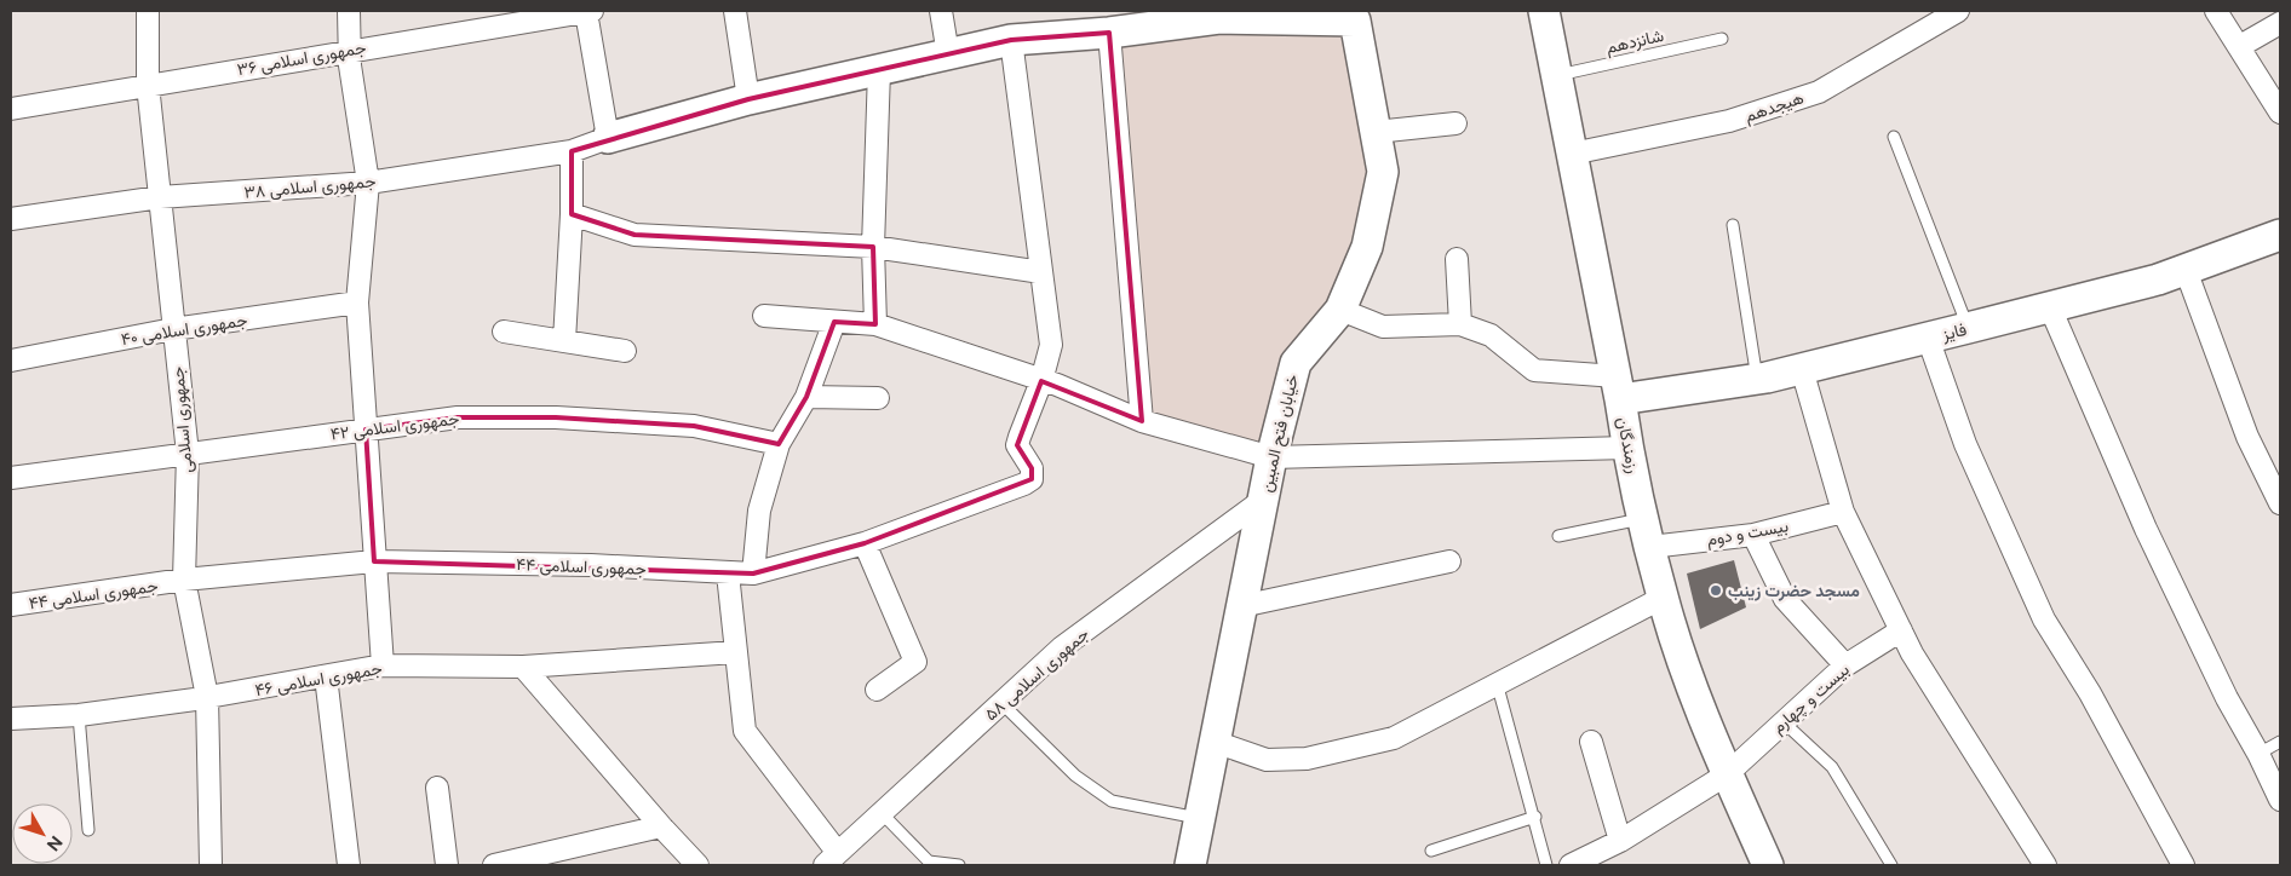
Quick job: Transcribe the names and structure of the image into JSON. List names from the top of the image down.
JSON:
{
  "streets": {
    "street": [
      "جمهوری اسلامی ۳۶",
      "هیجدهم",
      "جمهوری اسلامی ۳۸",
      "جمهوری اسلامی ۴۰",
      "فایز",
      "جمهوری اسلامی",
      "جمهوری اسلامی ۴۲",
      "خیابان فتح المبین",
      "رزمندگان",
      "بیست و دوم",
      "جمهوری اسلامی ۴۴",
      "جمهوری اسلامی ۵۸",
      "جمهوری اسلامی ۴۶",
      "بیست و چهارم"
    ],
    "lane": ["شانزدهم"]
  },
  "crossings": [
    ["شانزدهم", "رزمندگان"],
    ["جمهوری اسلامی ۳۶", "جمهوری اسلامی"],
    ["هیجدهم", "رزمندگان"],
    ["جمهوری اسلامی ۳۸", "جمهوری اسلامی"],
    ["جمهوری اسلامی ۴۰", "جمهوری اسلامی"],
    ["فایز", "رزمندگان"],
    ["جمهوری اسلامی", "جمهوری اسلامی ۴۲"],
    ["جمهوری اسلامی", "جمهوری اسلامی ۴۴"],
    ["جمهوری اسلامی", "جمهوری اسلامی ۴۶"],
    ["خیابان فتح المبین", "جمهوری اسلامی ۵۸"],
    ["رزمندگان", "بیست و دوم"],
    ["رزمندگان", "بیست و چهارم"]
  ],
  "places": ["مسجد حضرت زینب"],
  "north": "bottom right"
}
